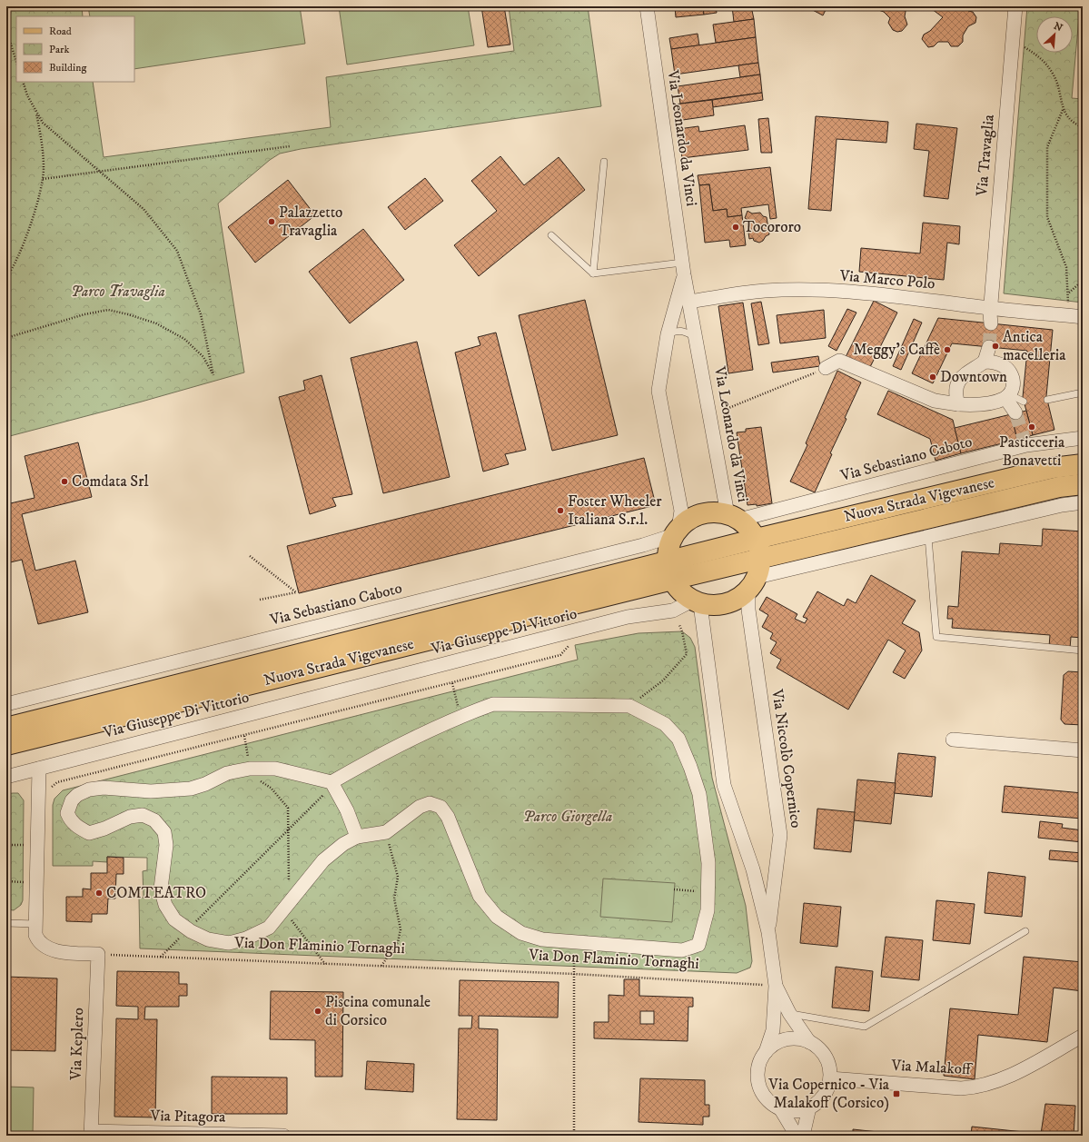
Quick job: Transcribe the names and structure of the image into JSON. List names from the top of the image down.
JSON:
{
  "streets": {
    "main road": ["Nuova Strada Vigevanese"],
    "street": [
      "Via Leonardo da Vinci",
      "Via Travaglia",
      "Via Marco Polo",
      "Via Sebastiano Caboto",
      "Via Giuseppe Di Vittorio",
      "Via Niccolò Copernico",
      "Via Keplero",
      "Via Malakoff",
      "Via Pitagora"
    ],
    "path": ["Via Don Flaminio Tornaghi"]
  },
  "crossings": [
    ["Via Leonardo da Vinci", "Via Marco Polo"],
    ["Via Leonardo da Vinci", "Via Sebastiano Caboto"],
    ["Via Travaglia", "Via Marco Polo"],
    ["Via Giuseppe Di Vittorio", "Via Niccolò Copernico"],
    ["Via Niccolò Copernico", "Via Don Flaminio Tornaghi"],
    ["Via Niccolò Copernico", "Via Malakoff"],
    ["Via Don Flaminio Tornaghi", "Via Keplero"],
    ["Via Keplero", "Via Pitagora"]
  ],
  "parks": ["Parco Travaglia", "Parco Giorgella"],
  "places": {
    "other": [
      "Palazzetto Travaglia",
      "Tocororo",
      "Antica macelleria",
      "Meggy's Caffè",
      "Downtown",
      "Pasticceria Bonavetti",
      "Comdata Srl",
      "Foster Wheeler Italiana S.r.l.",
      "COMTEATRO",
      "Piscina comunale di Corsico"
    ],
    "transit": ["Via Copernico - Via Malakoff (Corsico)"]
  },
  "legend": ["Road", "Park", "Building"],
  "north": "top right"
}
